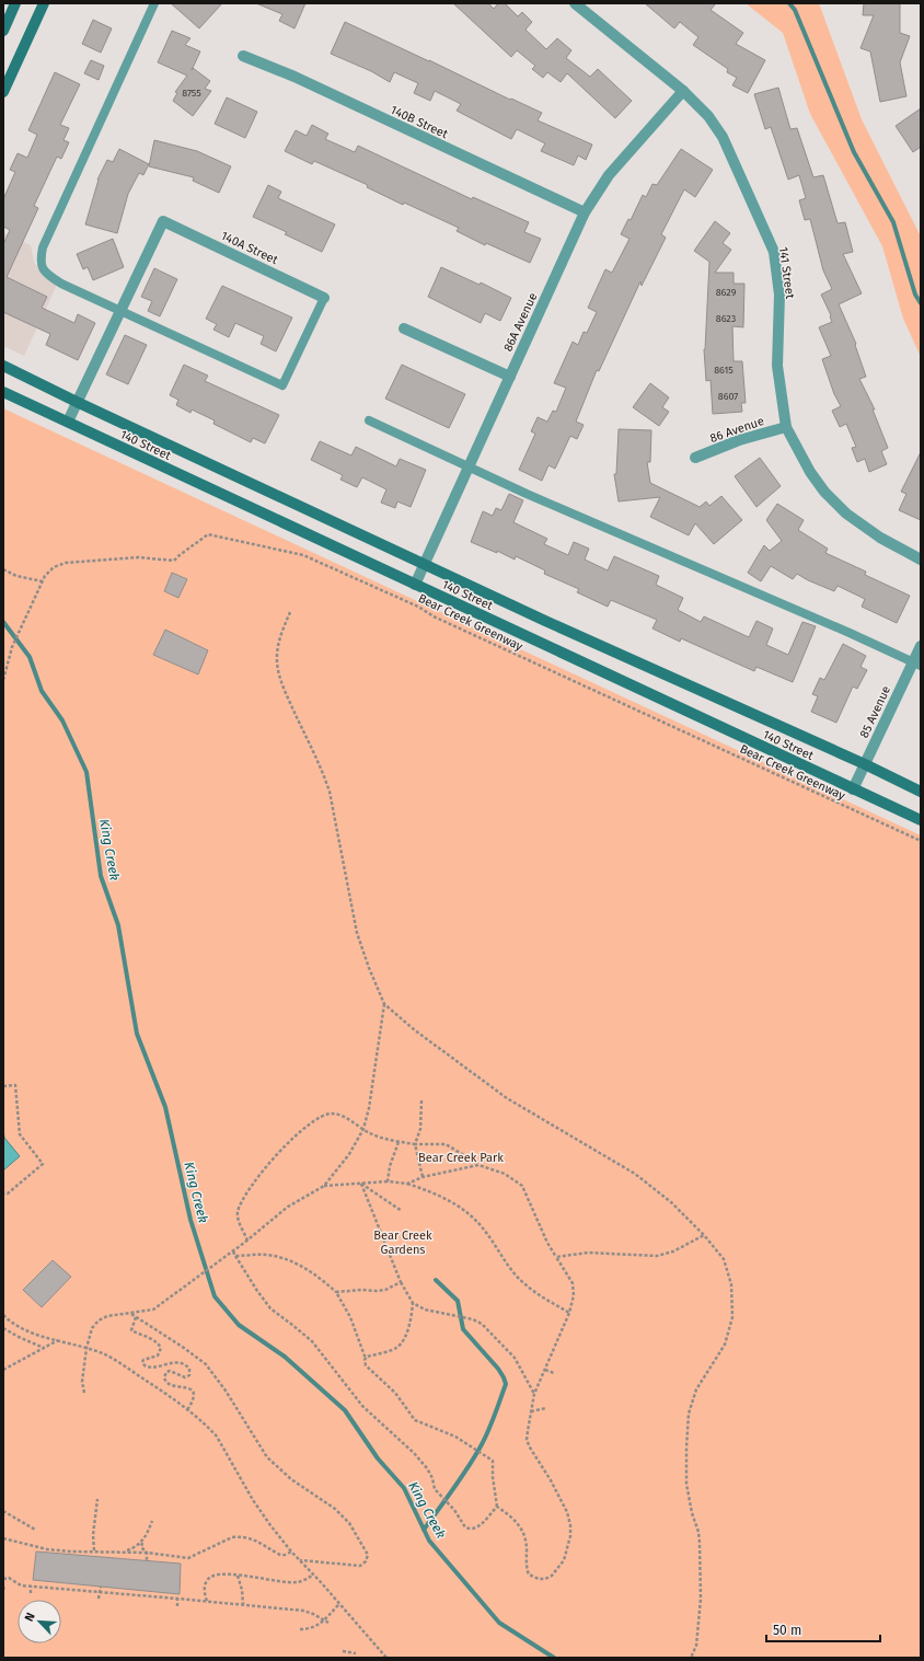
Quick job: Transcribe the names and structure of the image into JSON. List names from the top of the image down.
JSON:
{
  "streets": {
    "main road": ["140 Street"],
    "street": [
      "140B Street",
      "140A Street",
      "141 Street",
      "86A Avenue",
      "86 Avenue",
      "85 Avenue"
    ],
    "path": ["Bear Creek Greenway"]
  },
  "crossings": [
    ["140B Street", "86A Avenue"],
    ["141 Street", "86A Avenue"],
    ["141 Street", "86 Avenue"],
    ["86A Avenue", "140 Street"],
    ["140 Street", "85 Avenue"]
  ],
  "water": ["King Creek"],
  "parks": ["Bear Creek Park", "Bear Creek Gardens"],
  "house_numbers": [
    "8755",
    "8629",
    "8623",
    "8615",
    "8607"
  ],
  "scale_bar": "50 m",
  "north": "top left"
}
